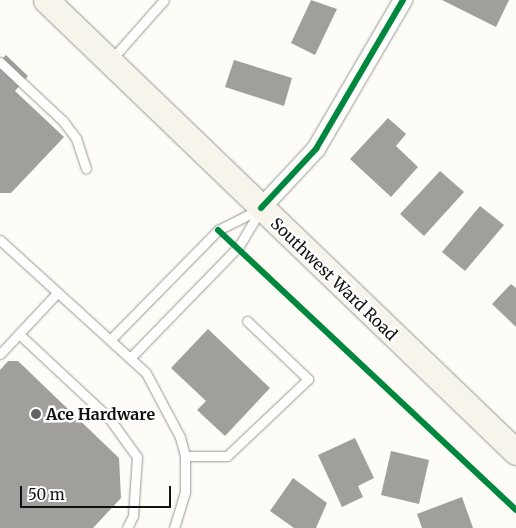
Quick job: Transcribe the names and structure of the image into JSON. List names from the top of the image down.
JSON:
{
  "streets": {
    "main road": ["Southwest Ward Road"]
  },
  "places": ["Ace Hardware"],
  "scale_bar": "50 m"
}
